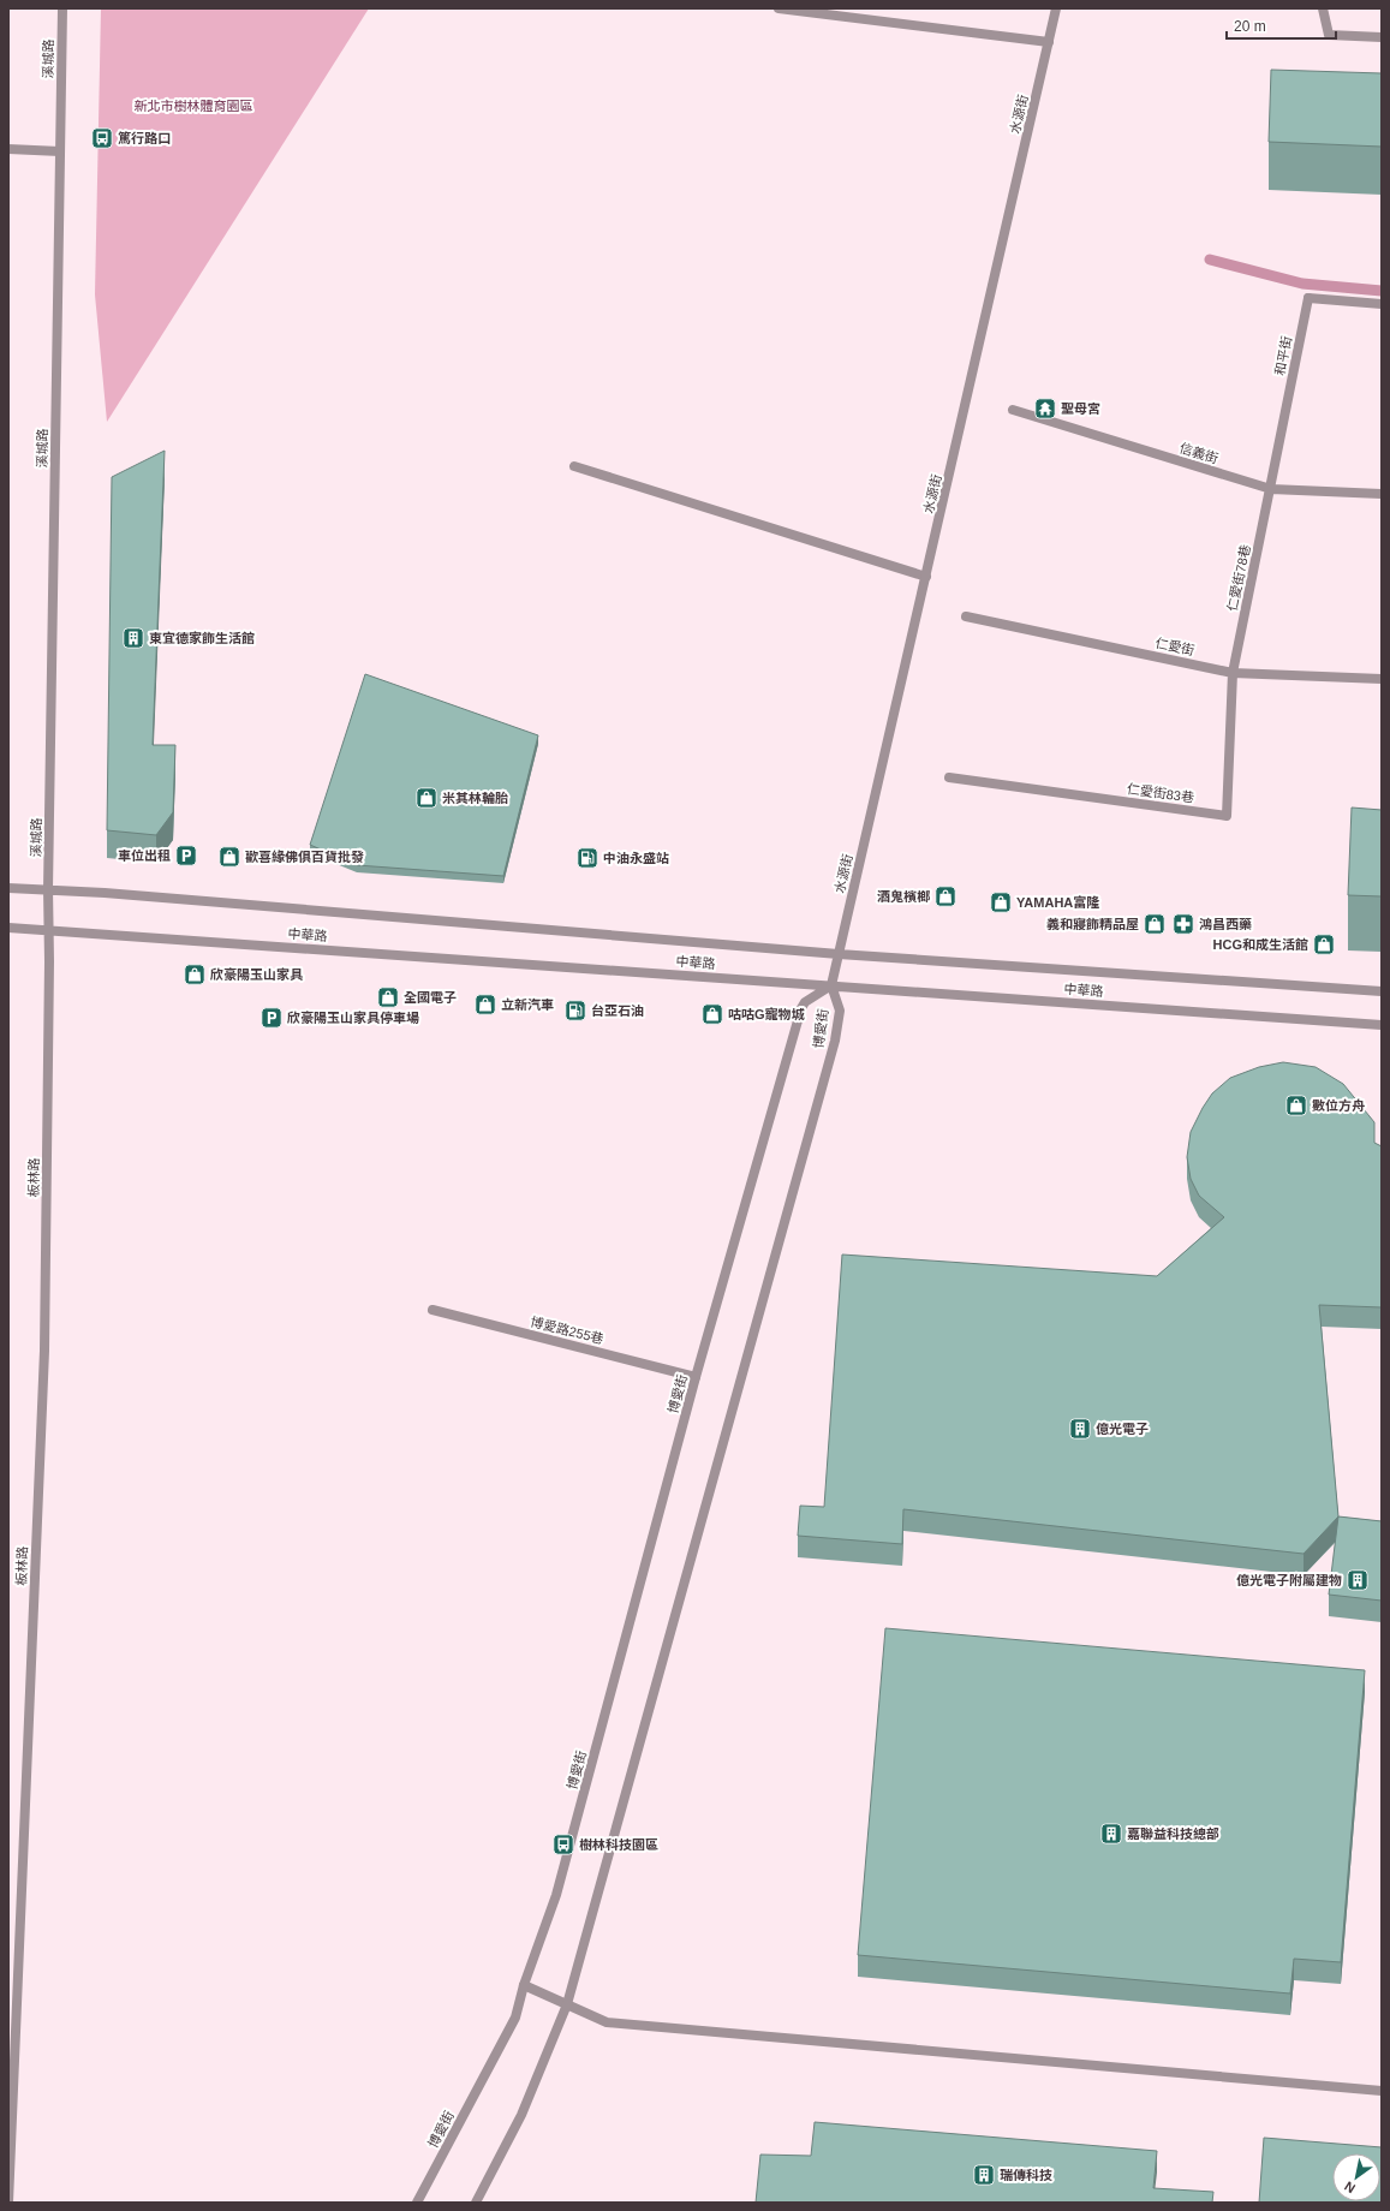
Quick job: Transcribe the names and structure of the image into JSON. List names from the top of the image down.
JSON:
{
  "streets": {
    "street": [
      "溪城路",
      "水源街",
      "和平街",
      "信義街",
      "仁愛街78巷",
      "仁愛街",
      "仁愛街83巷",
      "中華路",
      "博愛街",
      "板林路",
      "博愛路255巷"
    ]
  },
  "crossings": [
    ["溪城路", "中華路"],
    ["溪城路", "板林路"],
    ["水源街", "中華路"],
    ["水源街", "博愛街"],
    ["和平街", "信義街"],
    ["和平街", "仁愛街78巷"],
    ["信義街", "仁愛街78巷"],
    ["仁愛街78巷", "仁愛街"],
    ["仁愛街78巷", "仁愛街83巷"],
    ["仁愛街", "仁愛街83巷"],
    ["中華路", "博愛街"],
    ["中華路", "板林路"],
    ["博愛街", "博愛路255巷"]
  ],
  "parks": ["新北市樹林體育園區"],
  "places": {
    "bus stop": ["篤行路口", "樹林科技園區"],
    "temple": ["聖母宮"],
    "building": [
      "東宜德家飾生活館",
      "億光電子",
      "億光電子附屬建物",
      "嘉聯益科技總部",
      "瑞傳科技"
    ],
    "shop": [
      "米其林輪胎",
      "歡喜緣佛俱百貨批發",
      "酒鬼檳榔",
      "YAMAHA富隆",
      "義和寢飾精品屋",
      "HCG和成生活館",
      "欣豪陽玉山家具",
      "全國電子",
      "立新汽車",
      "咕咕G寵物城",
      "數位方舟"
    ],
    "parking": ["車位出租", "欣豪陽玉山家具停車場"],
    "fuel station": ["中油永盛站", "台亞石油"],
    "pharmacy": ["鴻昌西藥"]
  },
  "scale_bar": "20 m",
  "north": "bottom left"
}
